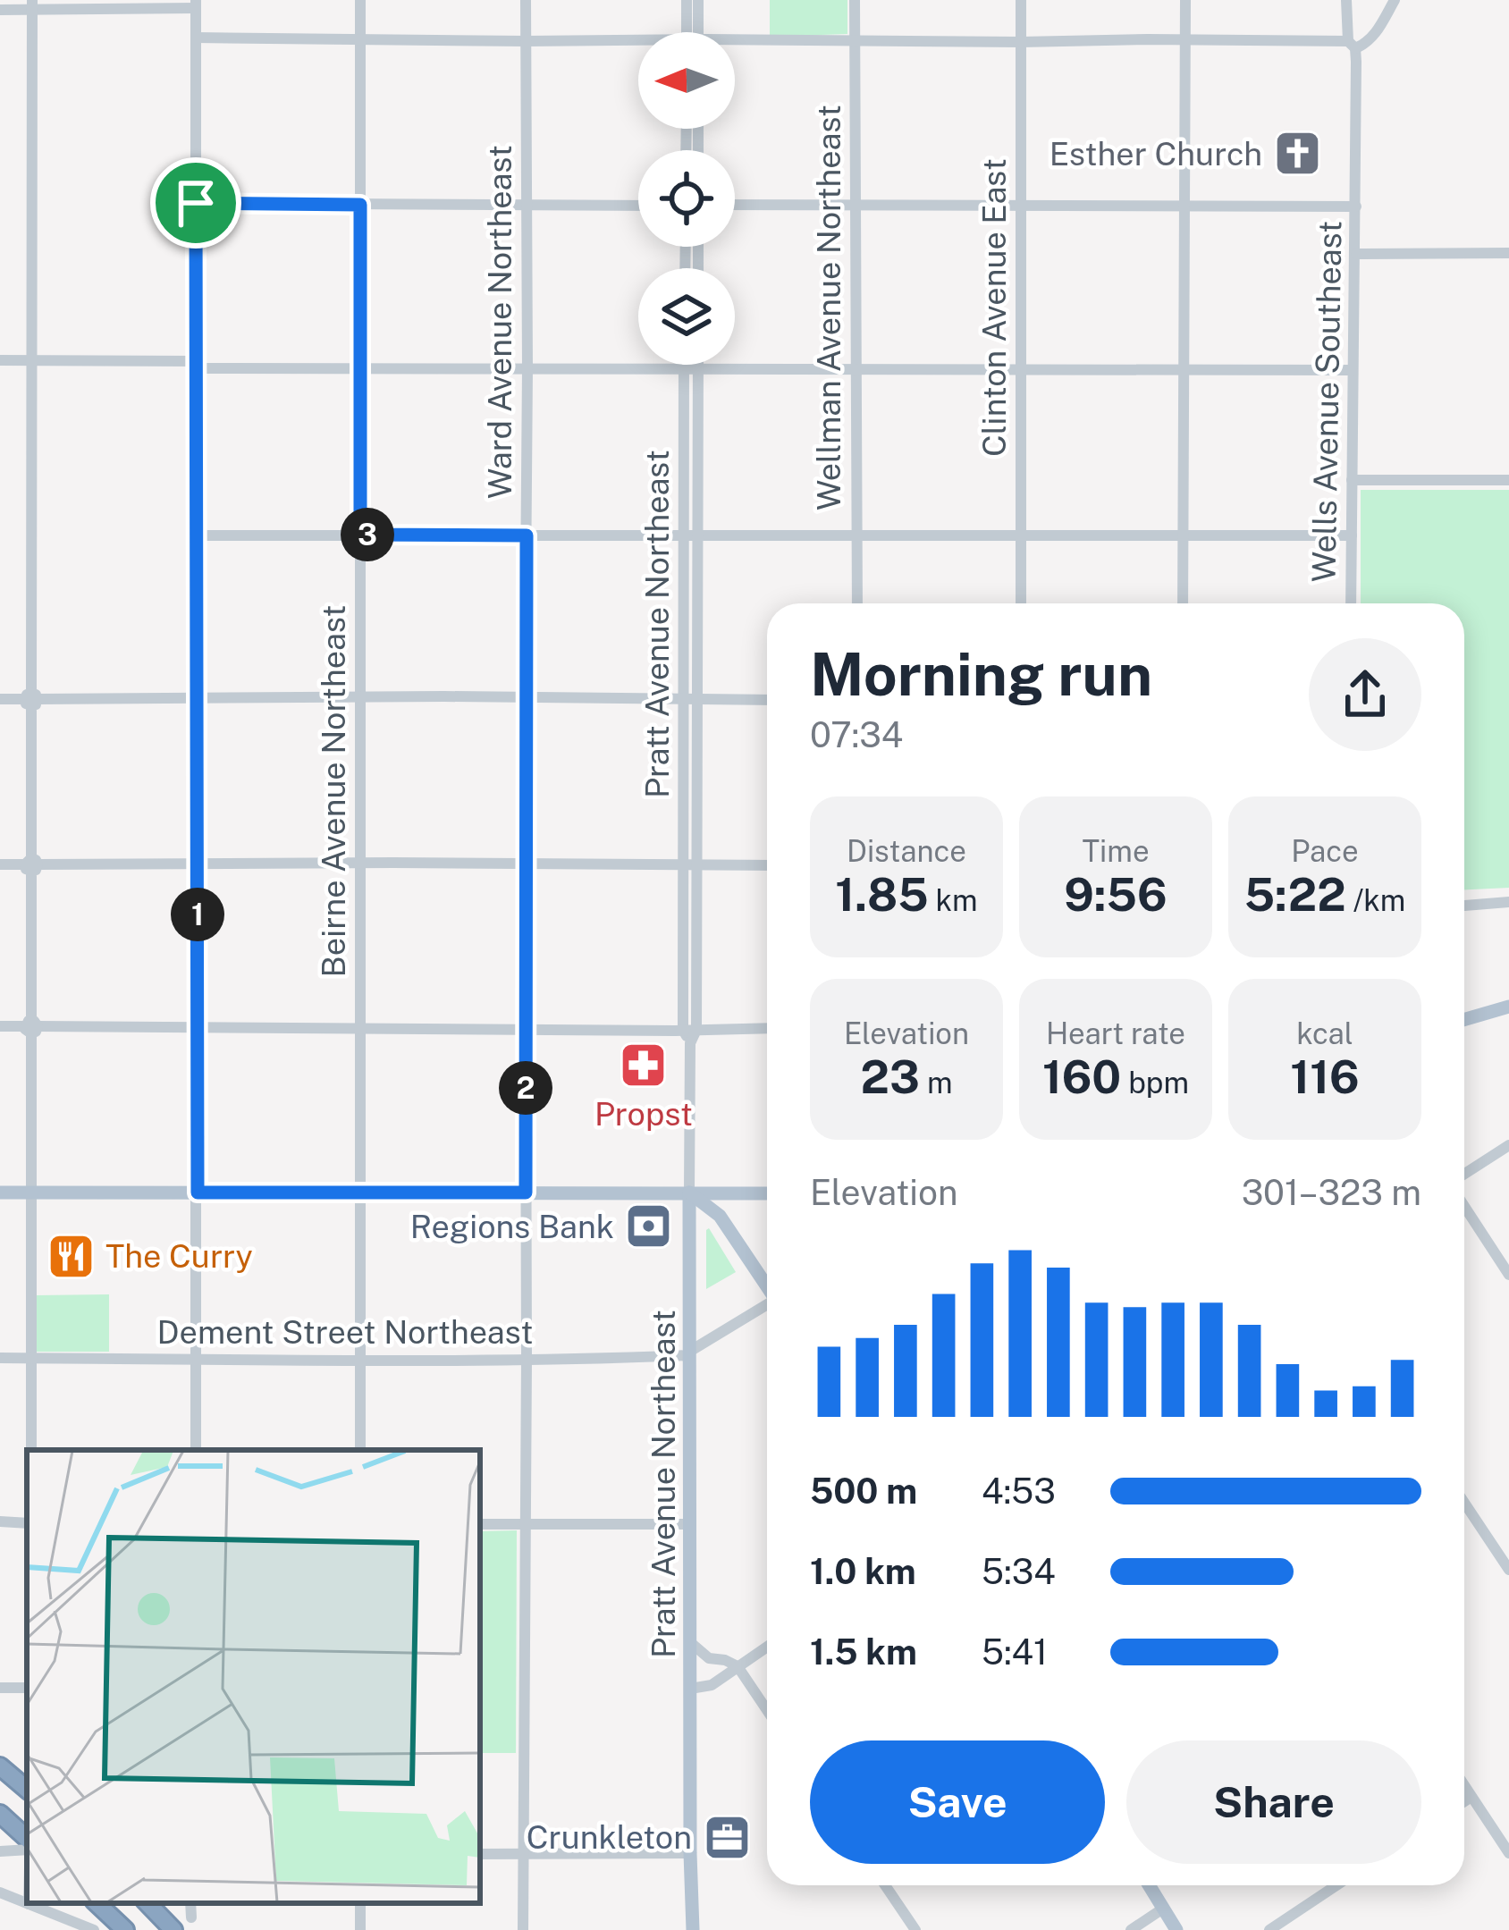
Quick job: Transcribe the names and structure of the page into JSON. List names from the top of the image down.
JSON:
{
  "streets": {
    "main road": ["Pratt Avenue Northeast"],
    "street": [
      "Wellman Avenue Northeast",
      "Clinton Avenue East",
      "Ward Avenue Northeast",
      "Wells Avenue Southeast",
      "Beirne Avenue Northeast",
      "Dement Street Northeast"
    ]
  },
  "crossings": [
    ["Ward Avenue Northeast", "Dement Street Northeast"],
    ["Pratt Avenue Northeast", "Dement Street Northeast"],
    ["Beirne Avenue Northeast", "Dement Street Northeast"]
  ],
  "places": {
    "church": ["Esther Church"],
    "pharmacy": ["Propst"],
    "bank": ["Regions Bank"],
    "restaurant": ["The Curry"],
    "office": ["Crunkleton"]
  },
  "north": "left",
  "page": {
    "pins": ["3", "1", "2"],
    "heading": ["Morning run", "07:34"],
    "stats": [
      ["Distance", "1.85 km"],
      ["Time", "9:56"],
      ["Pace", "5:22 /km"],
      ["Elevation", "23 m"],
      ["Heart rate", "160 bpm"],
      ["kcal", "116"]
    ],
    "chart": ["Elevation", "301–323 m"],
    "list": [
      {
        "name": "500 m",
        "note": "4:53"
      },
      {
        "name": "1.0 km",
        "note": "5:34"
      },
      {
        "name": "1.5 km",
        "note": "5:41"
      }
    ],
    "buttons": ["Save", "Share"]
  }
}
